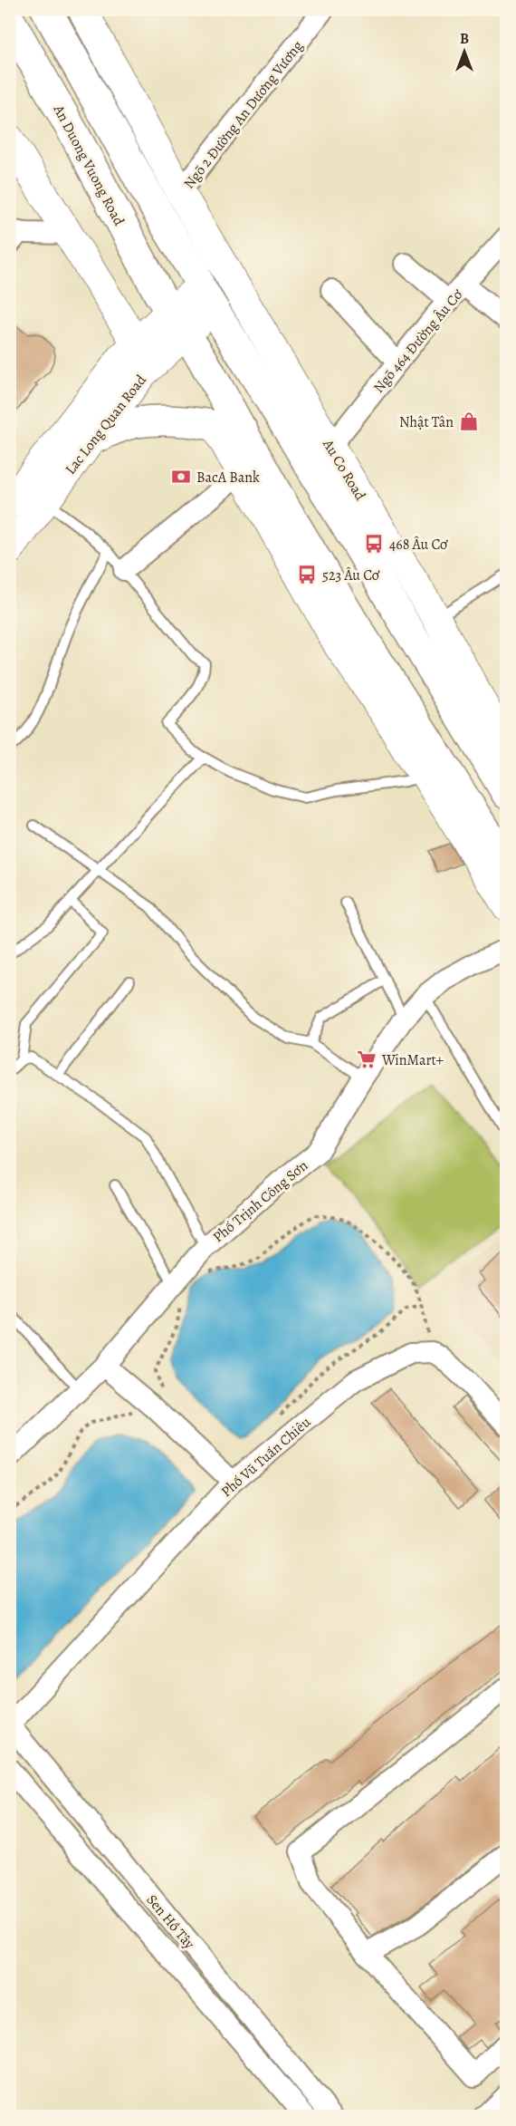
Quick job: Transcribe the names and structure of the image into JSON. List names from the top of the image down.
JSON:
{
  "streets": {
    "main road": ["An Duong Vuong Road", "Au Co Road"],
    "street": [
      "Ngõ 2 Đường An Dương Vương",
      "Ngõ 464 Đường Âu Cơ",
      "Lac Long Quan Road",
      "Phố Trịnh Công Sơn",
      "Phố Vũ Tuấn Chiêu",
      "Sen Hồ Tây"
    ]
  },
  "crossings": [
    ["Ngõ 2 Đường An Dương Vương", "Au Co Road"],
    ["An Duong Vuong Road", "Lac Long Quan Road"],
    ["Ngõ 464 Đường Âu Cơ", "Au Co Road"],
    ["Lac Long Quan Road", "Au Co Road"],
    ["Phố Vũ Tuấn Chiêu", "Sen Hồ Tây"]
  ],
  "places": {
    "shop": ["Nhật Tân"],
    "bank": ["BacA Bank"],
    "bus stop": ["468 Âu Cơ", "523 Âu Cơ"],
    "supermarket": ["WinMart+"]
  },
  "north": "top"
}
